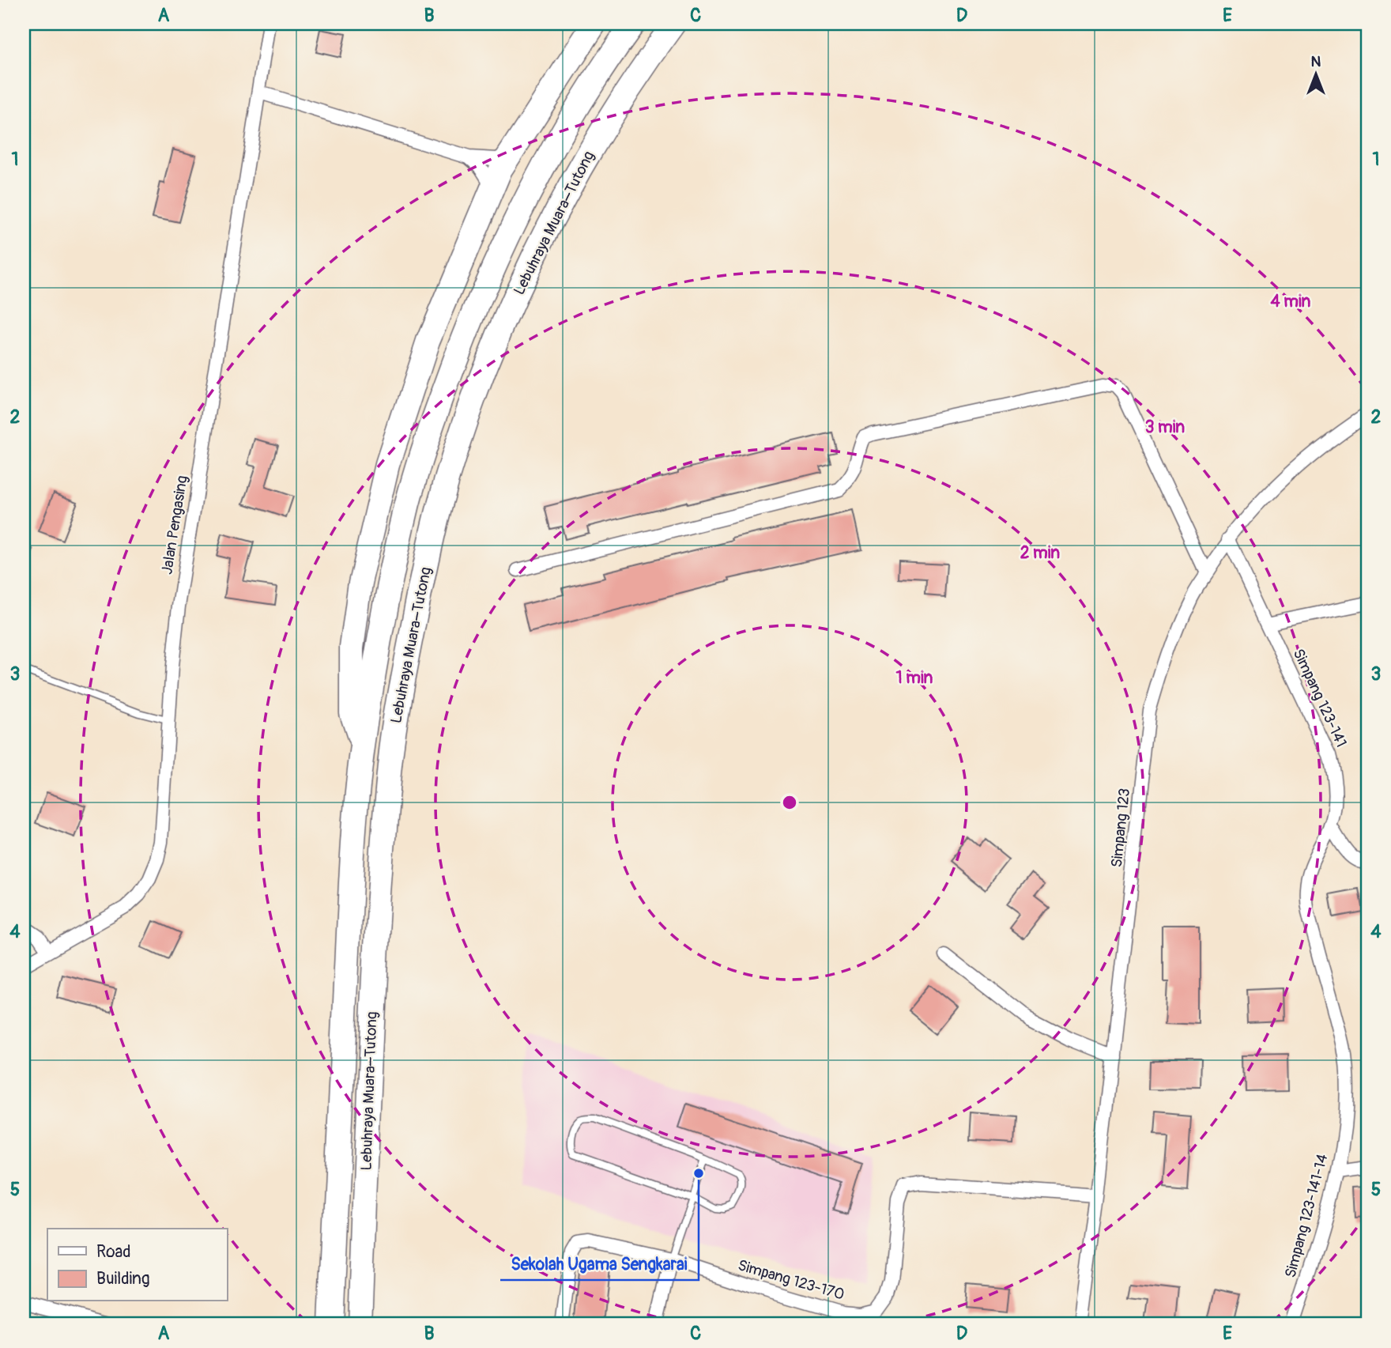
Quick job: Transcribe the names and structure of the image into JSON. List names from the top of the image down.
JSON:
{
  "streets": {
    "highway": ["Lebuhraya Muara–Tutong"],
    "street": [
      "Jalan Pengasing",
      "Simpang 123-141",
      "Simpang 123",
      "Simpang 123-141-14",
      "Simpang 123-170"
    ]
  },
  "crossings": [
    ["Simpang 123-141", "Simpang 123"],
    ["Simpang 123-141", "Simpang 123-141-14"],
    ["Simpang 123", "Simpang 123-170"]
  ],
  "places": ["Sekolah Ugama Sengkarai"],
  "legend": ["Road", "Building"],
  "north": "top",
  "grid": {
    "columns": [
      "A",
      "B",
      "C",
      "D",
      "E"
    ],
    "rows": [
      "1",
      "2",
      "3",
      "4",
      "5"
    ]
  },
  "rings": [
    "4 min",
    "3 min",
    "2 min",
    "1 min"
  ]
}
